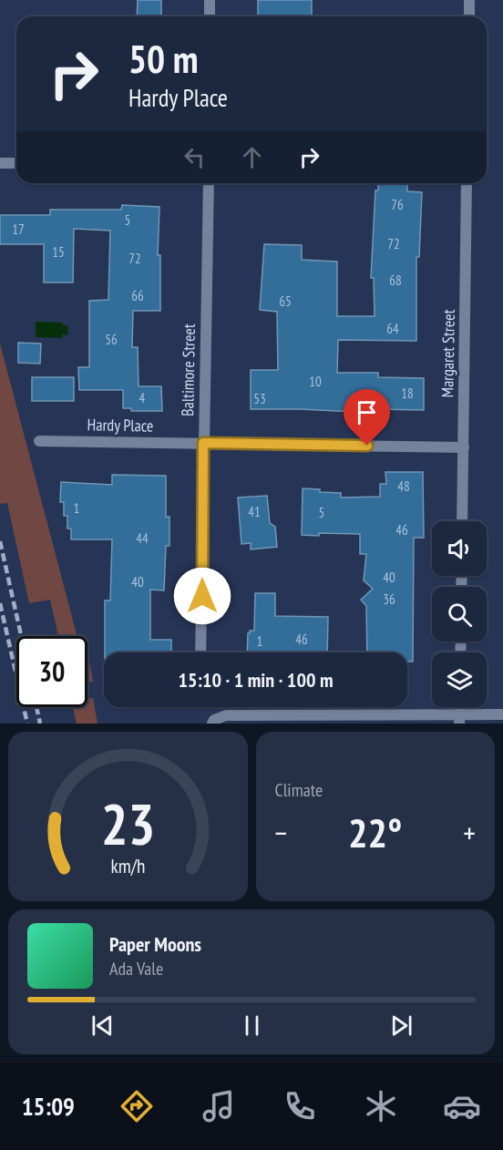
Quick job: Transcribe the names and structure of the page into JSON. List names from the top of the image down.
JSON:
{
  "streets": {
    "street": ["Margaret Street", "Baltimore Street", "Hardy Place"]
  },
  "crossings": [
    ["Margaret Street", "Hardy Place"],
    ["Baltimore Street", "Hardy Place"]
  ],
  "house_numbers": [
    "76",
    "5",
    "17",
    "72",
    "15",
    "72",
    "68",
    "66",
    "65",
    "64",
    "56",
    "10",
    "18",
    "4",
    "53",
    "48",
    "1",
    "41",
    "5",
    "46",
    "44",
    "40",
    "40",
    "36",
    "46",
    "1"
  ],
  "page": {
    "turn": ["50 m", "Hardy Place"],
    "limit": "30",
    "trip": "15:10 · 1 min · 100 m",
    "tile": "Climate",
    "heat": ["−", "22°", "+"],
    "song": ["Paper Moons", "Ada Vale"],
    "tabs": "15:09",
    "gauge": ["23", "km/h"]
  }
}
